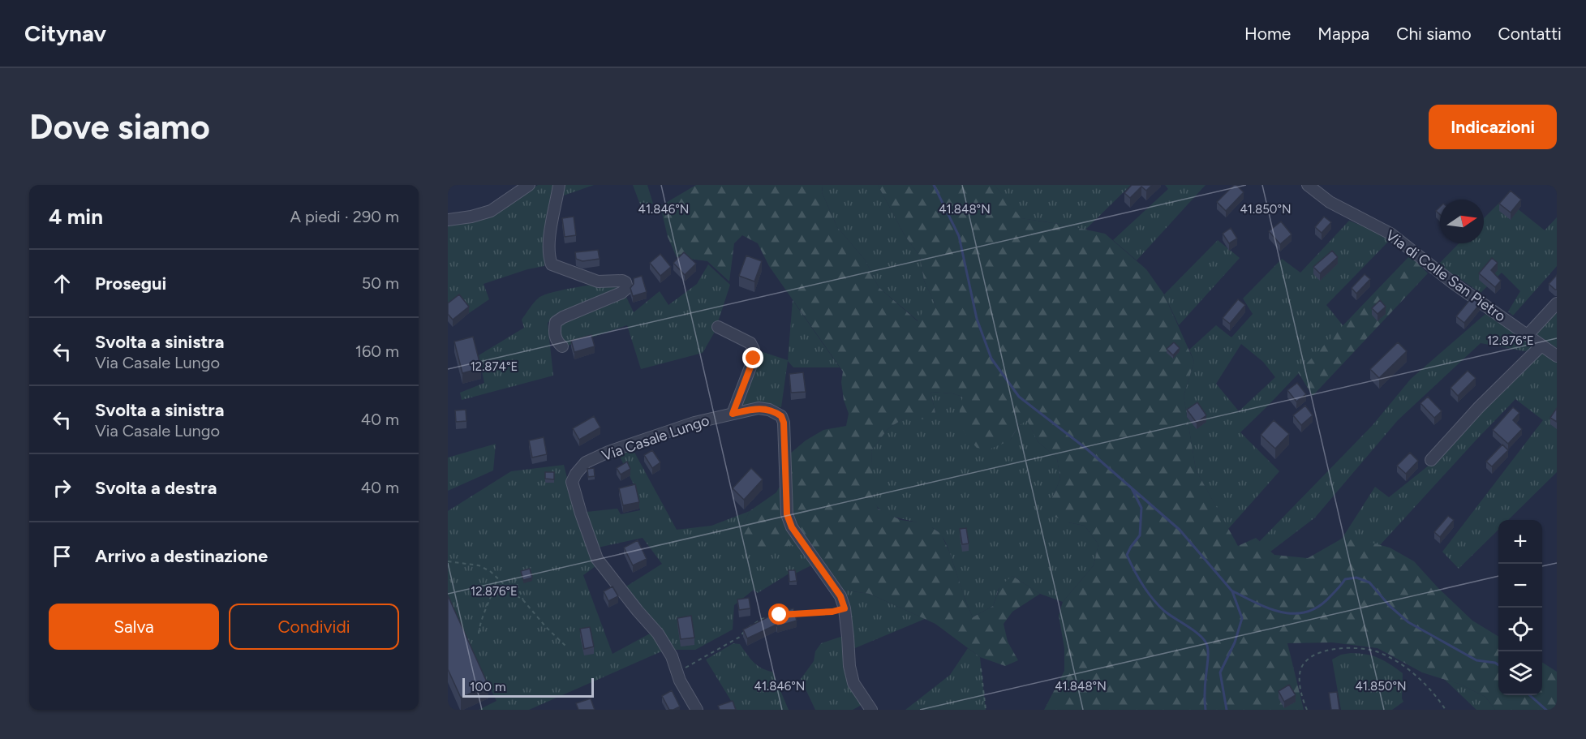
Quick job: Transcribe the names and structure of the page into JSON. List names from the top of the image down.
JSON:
{
  "streets": {
    "street": ["Via di Colle San Pietro", "Via Casale Lungo"]
  },
  "scale_bar": "100 m",
  "north": "right",
  "page": {
    "header": "Citynav",
    "nav": [
      "Home",
      "Mappa",
      "Chi siamo",
      "Contatti"
    ],
    "buttons": [
      "Indicazioni",
      ["Salva", "Condividi"]
    ],
    "title": "Dove siamo",
    "heading": ["4 min", "A piedi · 290 m"],
    "list": [
      ["Prosegui", "50 m"],
      ["Svolta a sinistra", "Via Casale Lungo", "160 m"],
      ["Svolta a sinistra", "Via Casale Lungo", "40 m"],
      ["Svolta a destra", "40 m"],
      "Arrivo a destinazione"
    ],
    "map_buttons": ["+", "−"],
    "scale": "100 m"
  },
  "coordinates": [
    "41.846°N",
    "41.848°N",
    "41.850°N",
    "12.876°E",
    "12.874°E"
  ]
}
